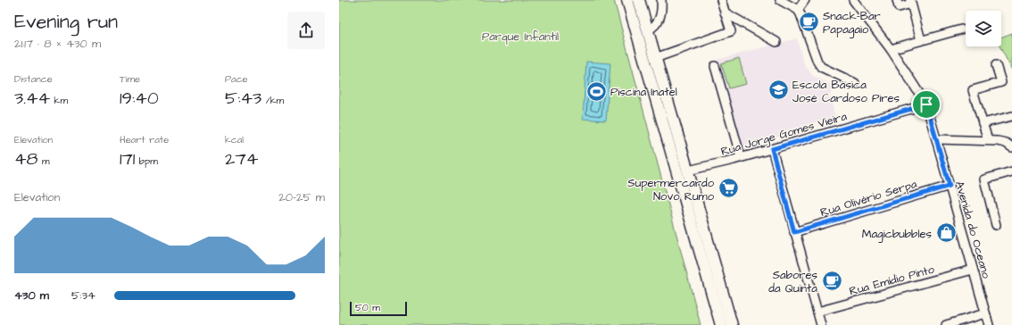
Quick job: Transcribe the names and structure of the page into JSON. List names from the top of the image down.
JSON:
{
  "streets": {
    "street": [
      "Rua Jorge Gomes Vieira",
      "Rua Olivério Serpa",
      "Avenida do Oceano",
      "Rua Emídio Pinto"
    ]
  },
  "crossings": [
    ["Rua Jorge Gomes Vieira", "Avenida do Oceano"],
    ["Rua Olivério Serpa", "Avenida do Oceano"],
    ["Avenida do Oceano", "Rua Emídio Pinto"]
  ],
  "parks": ["Parque Infantil"],
  "places": {
    "cafe": ["Snack-Bar Papagaio", "Sabores da Quinta"],
    "school or university": ["Escola Básica José Cardoso Pires"],
    "sports": ["Piscina Inatel"],
    "supermarket": ["Supermercardo Novo Rumo"],
    "shop": ["Magicbubbles"]
  },
  "scale_bar": "50 m",
  "page": {
    "heading": ["Evening run", "21:17 · 8 × 430 m"],
    "stats": [
      ["Distance", "3.44 km"],
      ["Time", "19:40"],
      ["Pace", "5:43 /km"],
      ["Elevation", "48 m"],
      ["Heart rate", "171 bpm"],
      ["kcal", "274"]
    ],
    "chart": ["Elevation", "20–25 m"],
    "list": [
      {
        "name": "430 m",
        "note": "5:34"
      }
    ],
    "scale": "50 m"
  }
}
